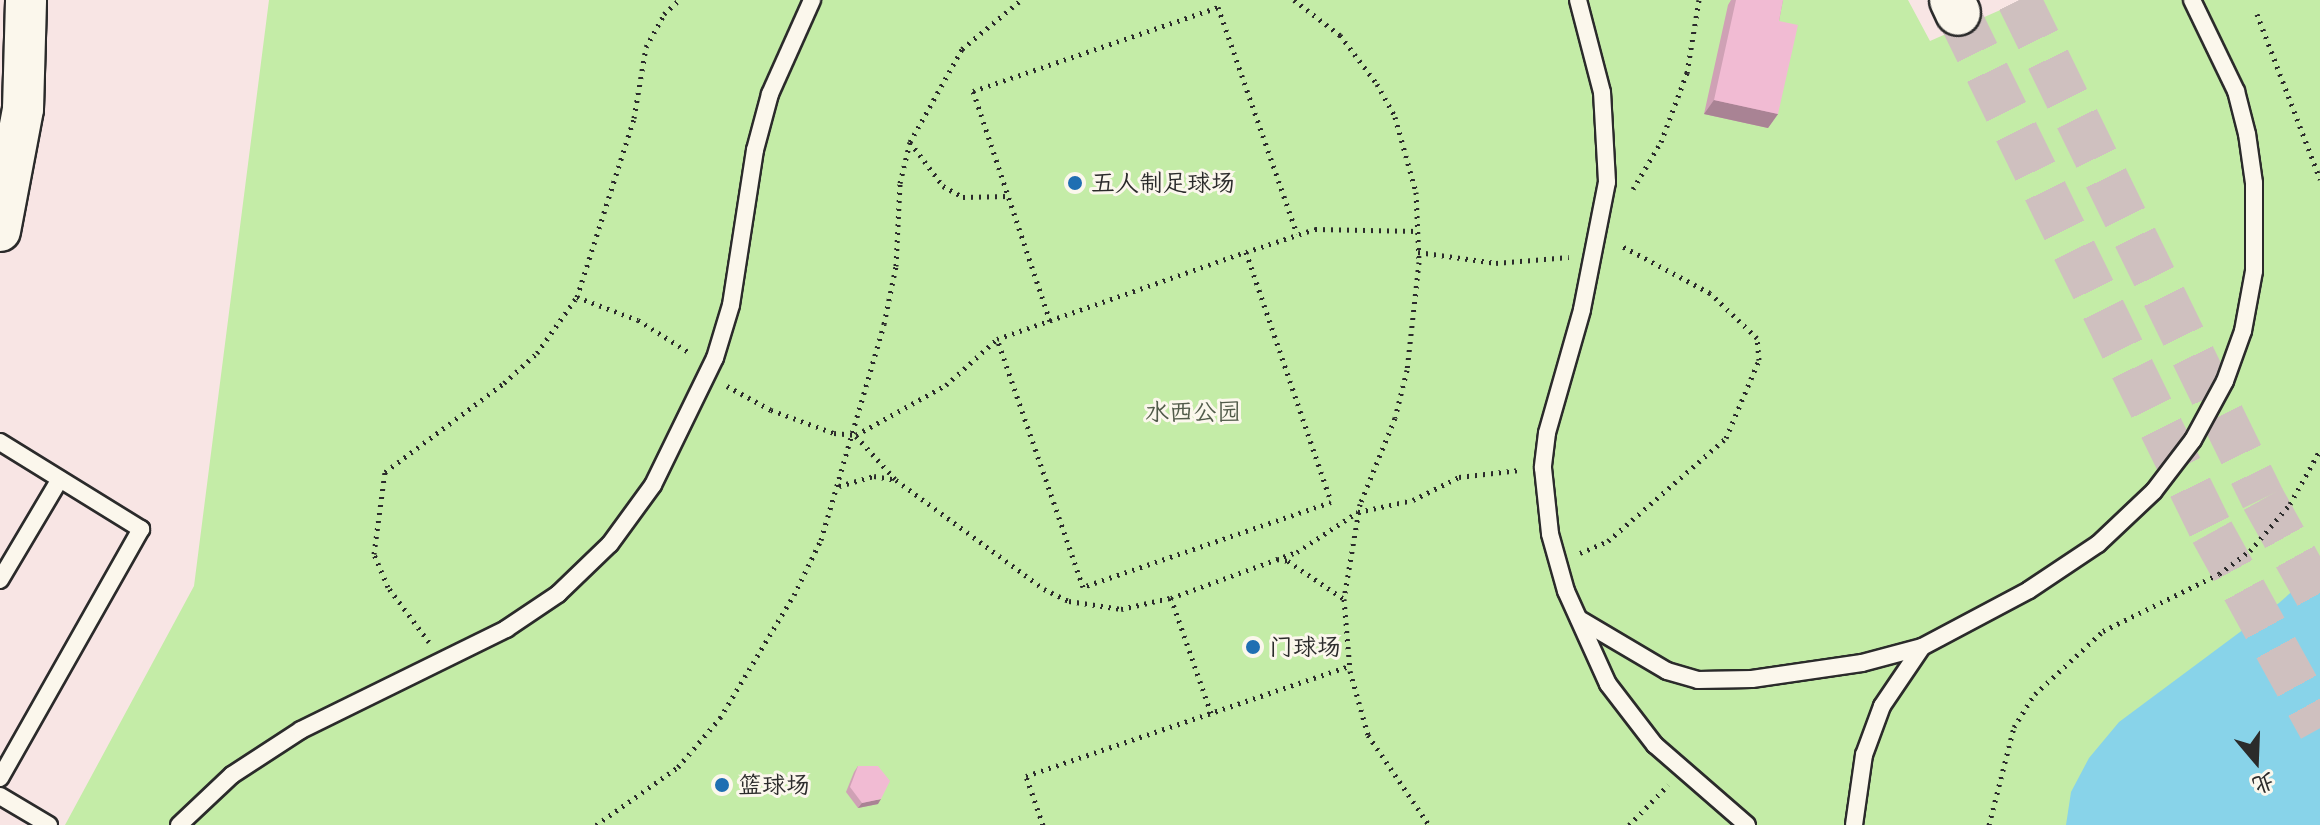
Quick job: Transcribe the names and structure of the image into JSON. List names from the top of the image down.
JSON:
{
  "parks": ["水西公园"],
  "places": ["五人制足球场", "‌门球场‌", "篮球场"],
  "north": "bottom"
}
